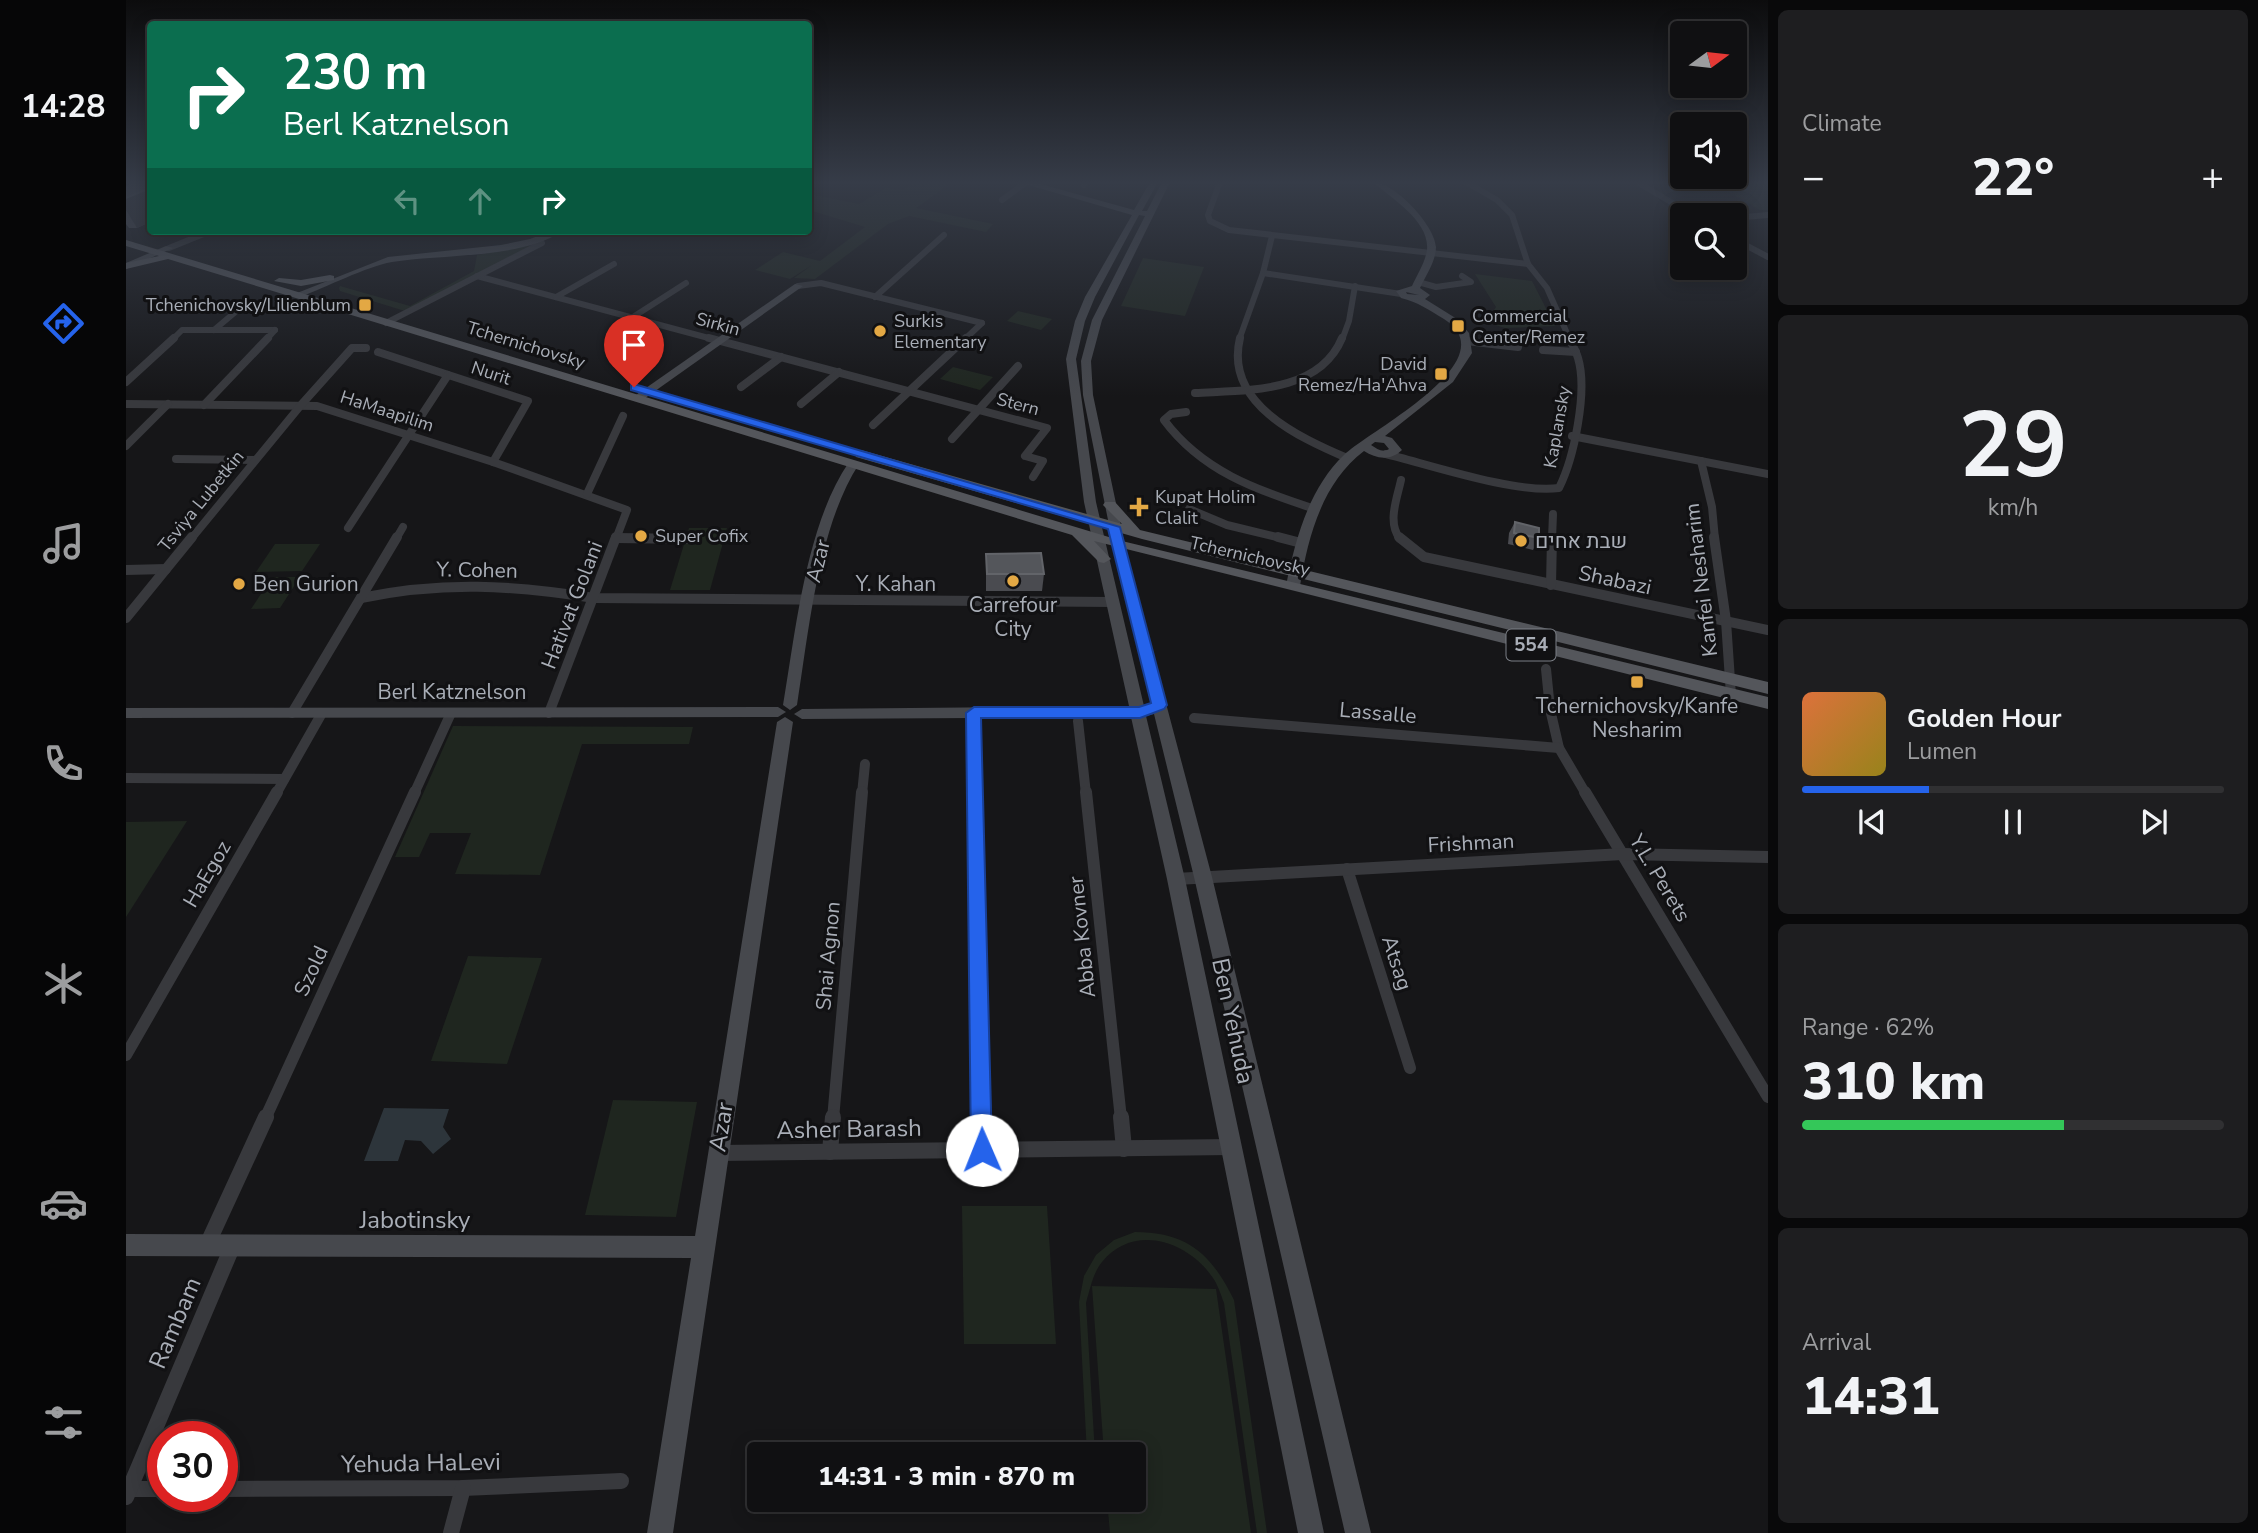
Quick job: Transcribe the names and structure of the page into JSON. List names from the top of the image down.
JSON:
{
  "streets": {
    "main road": ["Tchernichovsky", "554"],
    "street": [
      "Sirkin",
      "Nurit",
      "Stern",
      "HaMaapilim",
      "Kaplansky",
      "Tsviya Lubetkin",
      "Azar",
      "Y. Cohen",
      "Shabazi",
      "Kanfei Nesharim",
      "Y. Kahan",
      "Hativat Golani",
      "Berl Katznelson",
      "Lassalle",
      "Frishman",
      "HaEgoz",
      "Y.L. Perets",
      "Abba Kovner",
      "Shai Agnon",
      "Atsag",
      "Szold",
      "Ben Yehuda",
      "Asher Barash",
      "Jabotinsky",
      "Rambam",
      "Yehuda HaLevi"
    ]
  },
  "crossings": [
    ["Sirkin", "Stern"],
    ["Tchernichovsky", "Azar"],
    ["Tchernichovsky", "Kanfei Nesharim"],
    ["Tchernichovsky", "Ben Yehuda"],
    ["Nurit", "HaMaapilim"],
    ["HaMaapilim", "Tsviya Lubetkin"],
    ["HaMaapilim", "Hativat Golani"],
    ["Azar", "Y. Kahan"],
    ["Azar", "Berl Katznelson"],
    ["Azar", "Asher Barash"],
    ["Azar", "Jabotinsky"],
    ["Y. Cohen", "Y. Kahan"],
    ["Y. Cohen", "Hativat Golani"],
    ["Shabazi", "Kanfei Nesharim"],
    ["Y. Kahan", "Hativat Golani"],
    ["Y. Kahan", "Ben Yehuda"],
    ["Hativat Golani", "Berl Katznelson"],
    ["Berl Katznelson", "HaEgoz"],
    ["Berl Katznelson", "Szold"],
    ["Berl Katznelson", "Ben Yehuda"],
    ["Lassalle", "Y.L. Perets"],
    ["Frishman", "Y.L. Perets"],
    ["Frishman", "Atsag"],
    ["Frishman", "Ben Yehuda"],
    ["Abba Kovner", "Asher Barash"],
    ["Shai Agnon", "Asher Barash"],
    ["Szold", "Jabotinsky"],
    ["Ben Yehuda", "Asher Barash"],
    ["Jabotinsky", "Rambam"]
  ],
  "places": {
    "transit": [
      "Tchenichovsky/Lilienblum",
      "Commercial Center/Remez",
      "David Remez/Ha'Ahva",
      "Tchernichovsky/Kanfe Nesharim"
    ],
    "other": [
      "Surkis Elementary",
      "Super Cofix",
      "שבת אחים",
      "Carrefour City",
      "Ben Gurion"
    ],
    "health": ["Kupat Holim Clalit"]
  },
  "north": "right",
  "page": {
    "tabs": "14:28",
    "tile": [
      "Climate",
      ["29", "km/h"],
      ["Range · 62%", "310 km"],
      ["Arrival", "14:31"]
    ],
    "turn": ["230 m", "Berl Katznelson"],
    "heat": ["−", "22°", "+"],
    "song": ["Golden Hour", "Lumen"],
    "limit": "30",
    "trip": "14:31 · 3 min · 870 m"
  }
}
